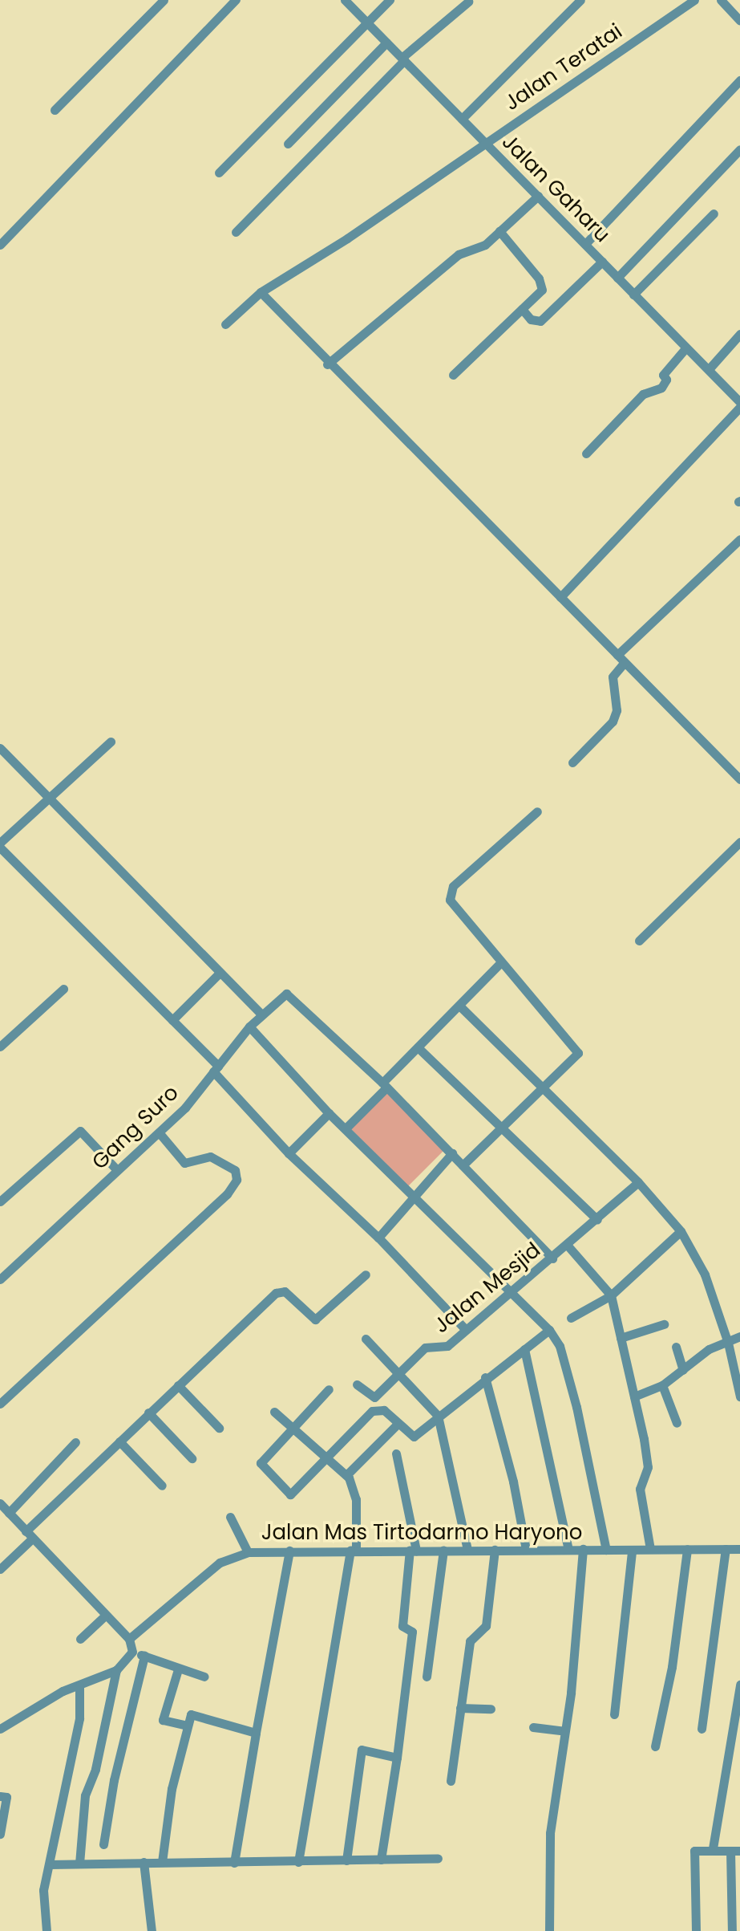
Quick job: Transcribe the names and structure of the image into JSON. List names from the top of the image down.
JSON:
{
  "streets": {
    "street": [
      "Jalan Teratai",
      "Jalan Gaharu",
      "Gang Suro",
      "Jalan Mesjid",
      "Jalan Mas Tirtodarmo Haryono"
    ]
  },
  "crossings": [
    ["Jalan Teratai", "Jalan Gaharu"]
  ]
}
